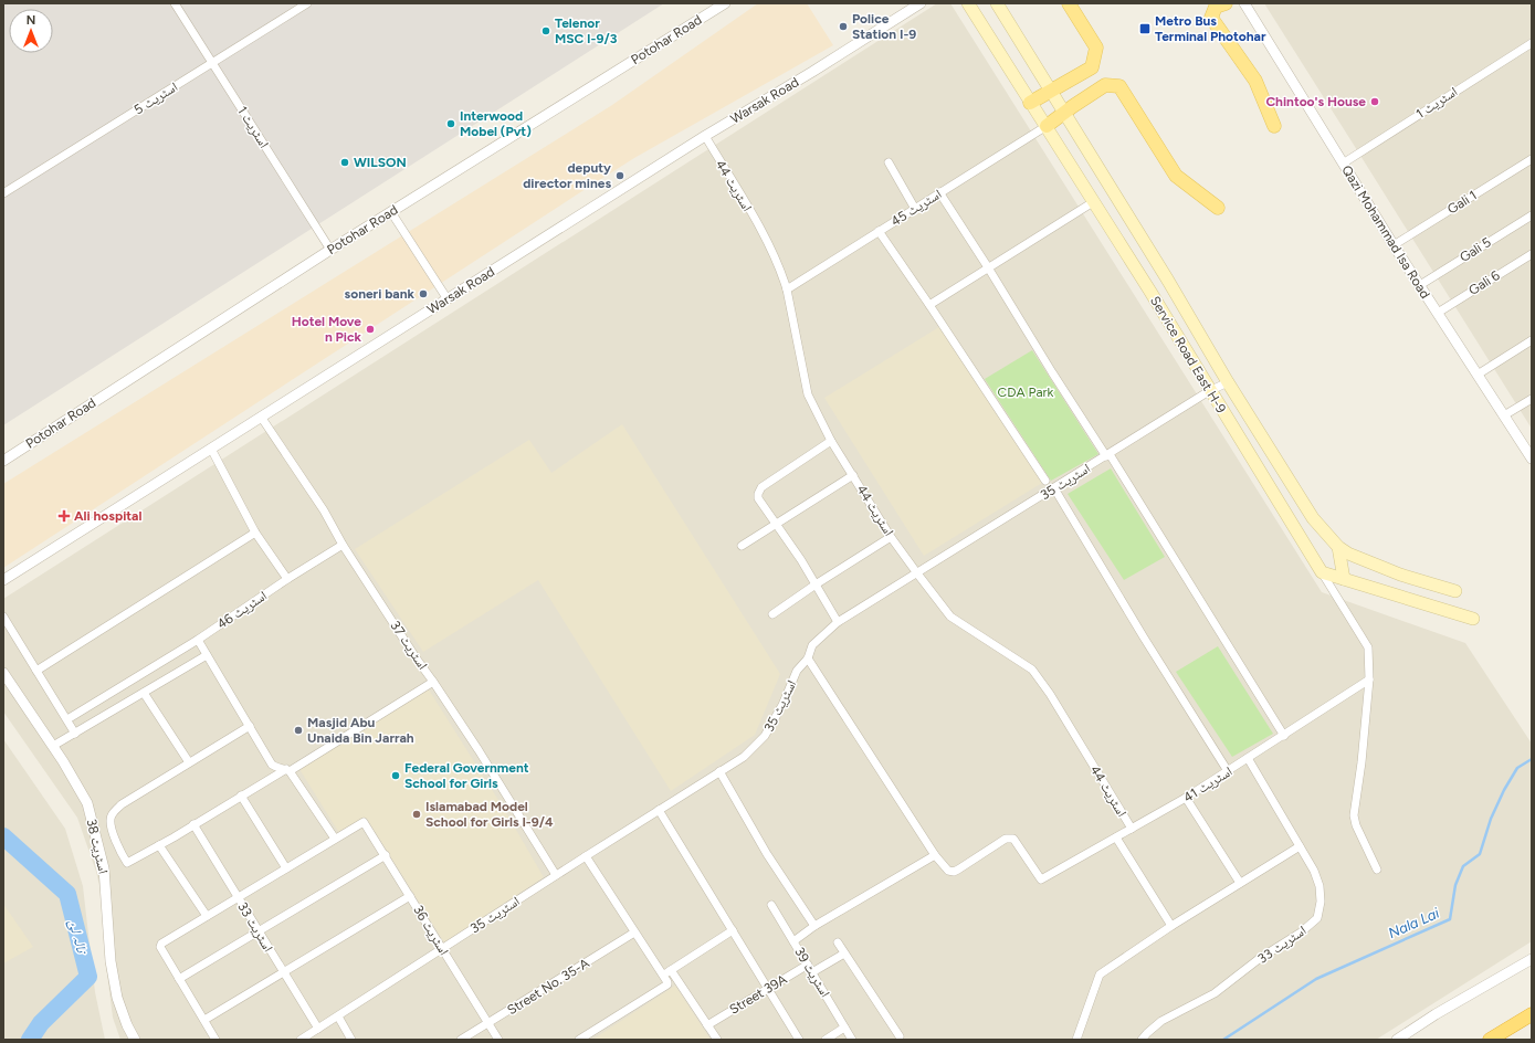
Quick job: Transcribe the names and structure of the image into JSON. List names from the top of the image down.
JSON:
{
  "streets": {
    "main road": ["Service Road East H-9"],
    "street": [
      "Potohar Road",
      "اسٹریٹ 5",
      "Warsak Road",
      "اسٹریٹ 1",
      "اسٹریٹ 44",
      "Gali 1",
      "اسٹریٹ 45",
      "Qazi Mohammad Isa Road",
      "Gali 5",
      "Gali 6",
      "اسٹریٹ 35",
      "اسٹریٹ 46",
      "اسٹریٹ 37",
      "اسٹریٹ 41",
      "اسٹریٹ 38",
      "اسٹریٹ 33",
      "اسٹریٹ 36",
      "اسٹریٹ 39",
      "Street No. 35-A",
      "Street 39A"
    ]
  },
  "crossings": [
    ["Potohar Road", "اسٹریٹ 1"],
    ["اسٹریٹ 5", "اسٹریٹ 1"],
    ["Warsak Road", "اسٹریٹ 44"],
    ["Warsak Road", "اسٹریٹ 37"],
    ["اسٹریٹ 1", "Qazi Mohammad Isa Road"],
    ["اسٹریٹ 44", "اسٹریٹ 45"],
    ["اسٹریٹ 44", "اسٹریٹ 35"],
    ["اسٹریٹ 44", "اسٹریٹ 41"],
    ["Gali 1", "Qazi Mohammad Isa Road"],
    ["اسٹریٹ 45", "Service Road East H-9"],
    ["Qazi Mohammad Isa Road", "Gali 5"],
    ["Qazi Mohammad Isa Road", "Gali 6"],
    ["Service Road East H-9", "اسٹریٹ 35"],
    ["اسٹریٹ 35", "اسٹریٹ 37"],
    ["اسٹریٹ 35", "اسٹریٹ 33"],
    ["اسٹریٹ 35", "اسٹریٹ 36"],
    ["اسٹریٹ 46", "اسٹریٹ 37"],
    ["اسٹریٹ 41", "اسٹریٹ 33"],
    ["اسٹریٹ 36", "Street No. 35-A"],
    ["اسٹریٹ 39", "Street 39A"]
  ],
  "water": ["Nala Lai", "نالہ لئ"],
  "parks": ["CDA Park"],
  "places": {
    "other": [
      "Police Station I-9",
      "Telenor MSC I-9/3",
      "Chintoo's House",
      "Interwood Mobel (Pvt)",
      "WILSON",
      "deputy director mines",
      "soneri bank",
      "Hotel Move n Pick",
      "Masjid Abu Unaida Bin Jarrah",
      "Federal Government School for Girls",
      "Islamabad Model School for Girls I-9/4"
    ],
    "transit": ["Metro Bus Terminal Photohar"],
    "health": ["Ali hospital"]
  },
  "north": "top"
}
